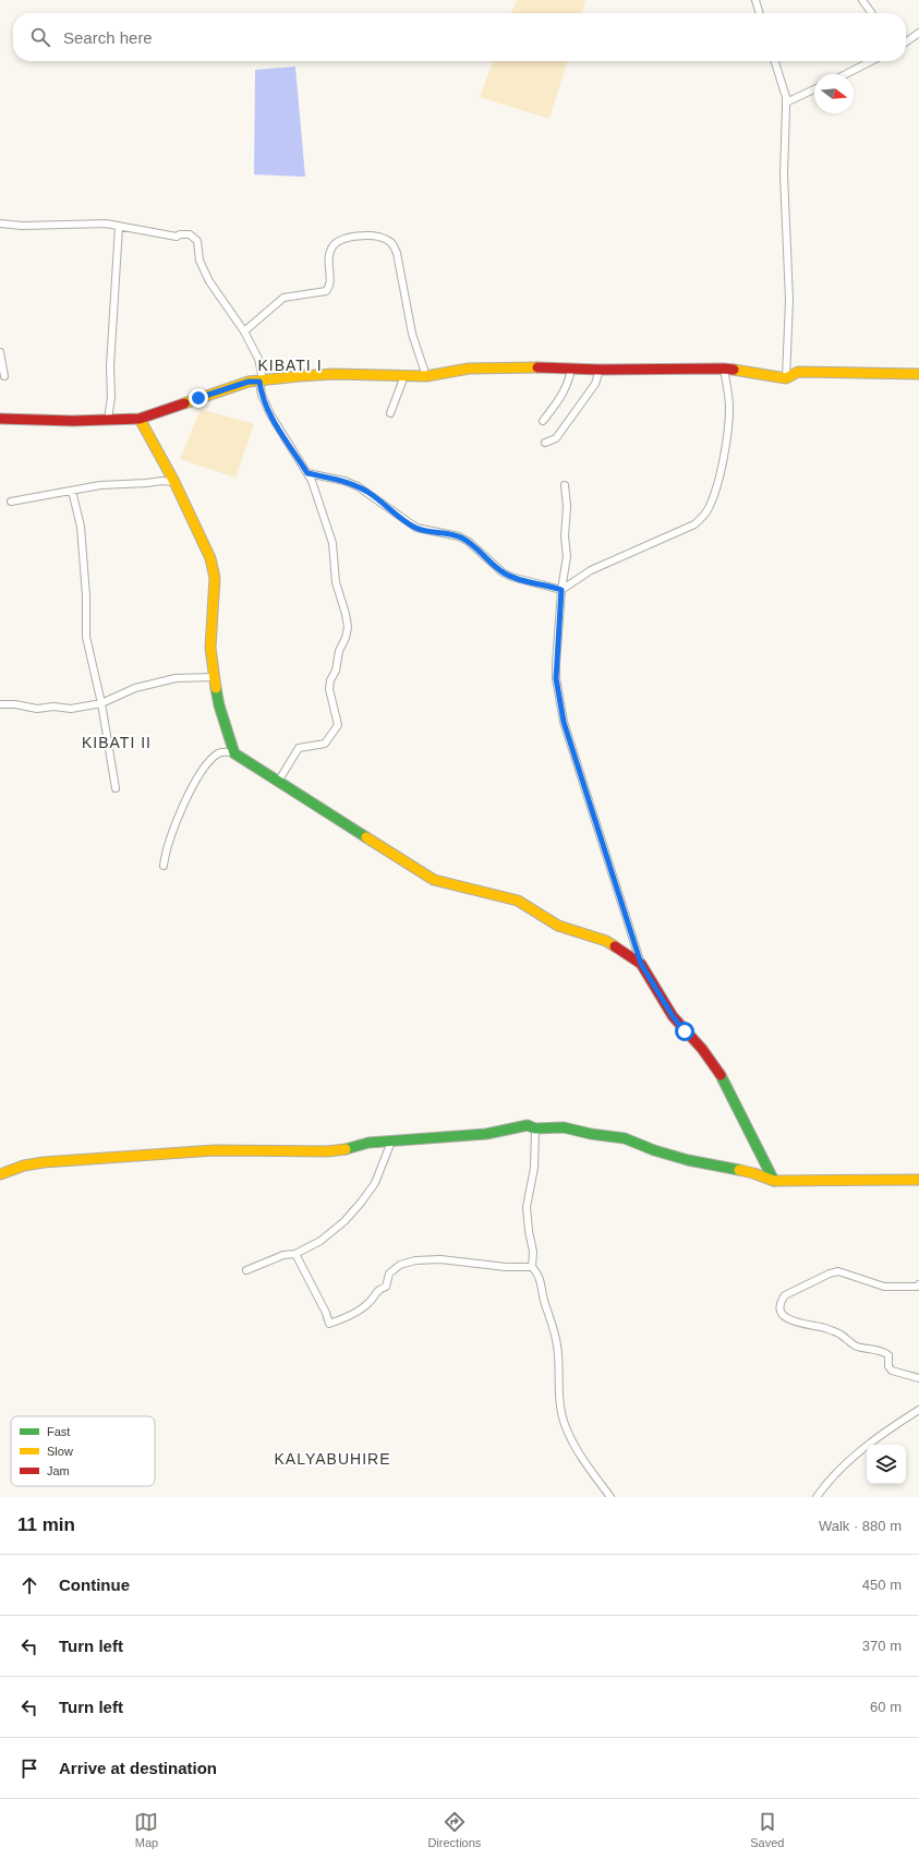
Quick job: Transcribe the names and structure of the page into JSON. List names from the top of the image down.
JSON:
{
  "districts": ["KIBATI I", "KIBATI II", "KALYABUHIRE"],
  "legend": ["Fast", "Slow", "Jam"],
  "north": "right",
  "page": {
    "search": "Search here",
    "heading": ["11 min", "Walk · 880 m"],
    "list": [
      ["Continue", "450 m"],
      ["Turn left", "370 m"],
      ["Turn left", "60 m"],
      "Arrive at destination"
    ],
    "nav": ["Map", "Directions", "Saved"]
  }
}
